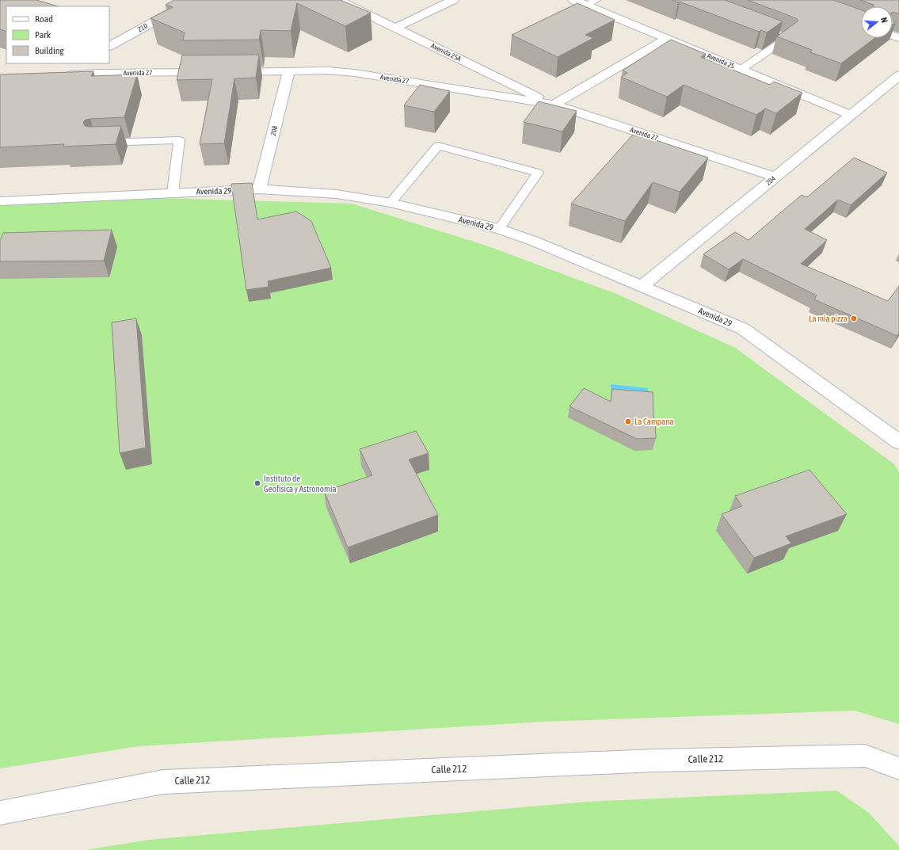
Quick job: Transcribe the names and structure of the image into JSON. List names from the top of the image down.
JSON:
{
  "streets": {
    "street": [
      "210",
      "Avenida 25A",
      "Avenida 25",
      "Avenida 27",
      "208",
      "204",
      "Avenida 29",
      "Calle 212"
    ]
  },
  "crossings": [
    ["Avenida 25A", "Avenida 27"],
    ["Avenida 25", "204"],
    ["Avenida 27", "208"],
    ["Avenida 27", "204"],
    ["208", "Avenida 29"],
    ["204", "Avenida 29"]
  ],
  "places": ["La mia pizza", "La Campana", "Instituto de Geofísica y Astronomía"],
  "legend": ["Road", "Park", "Building"],
  "north": "right"
}
